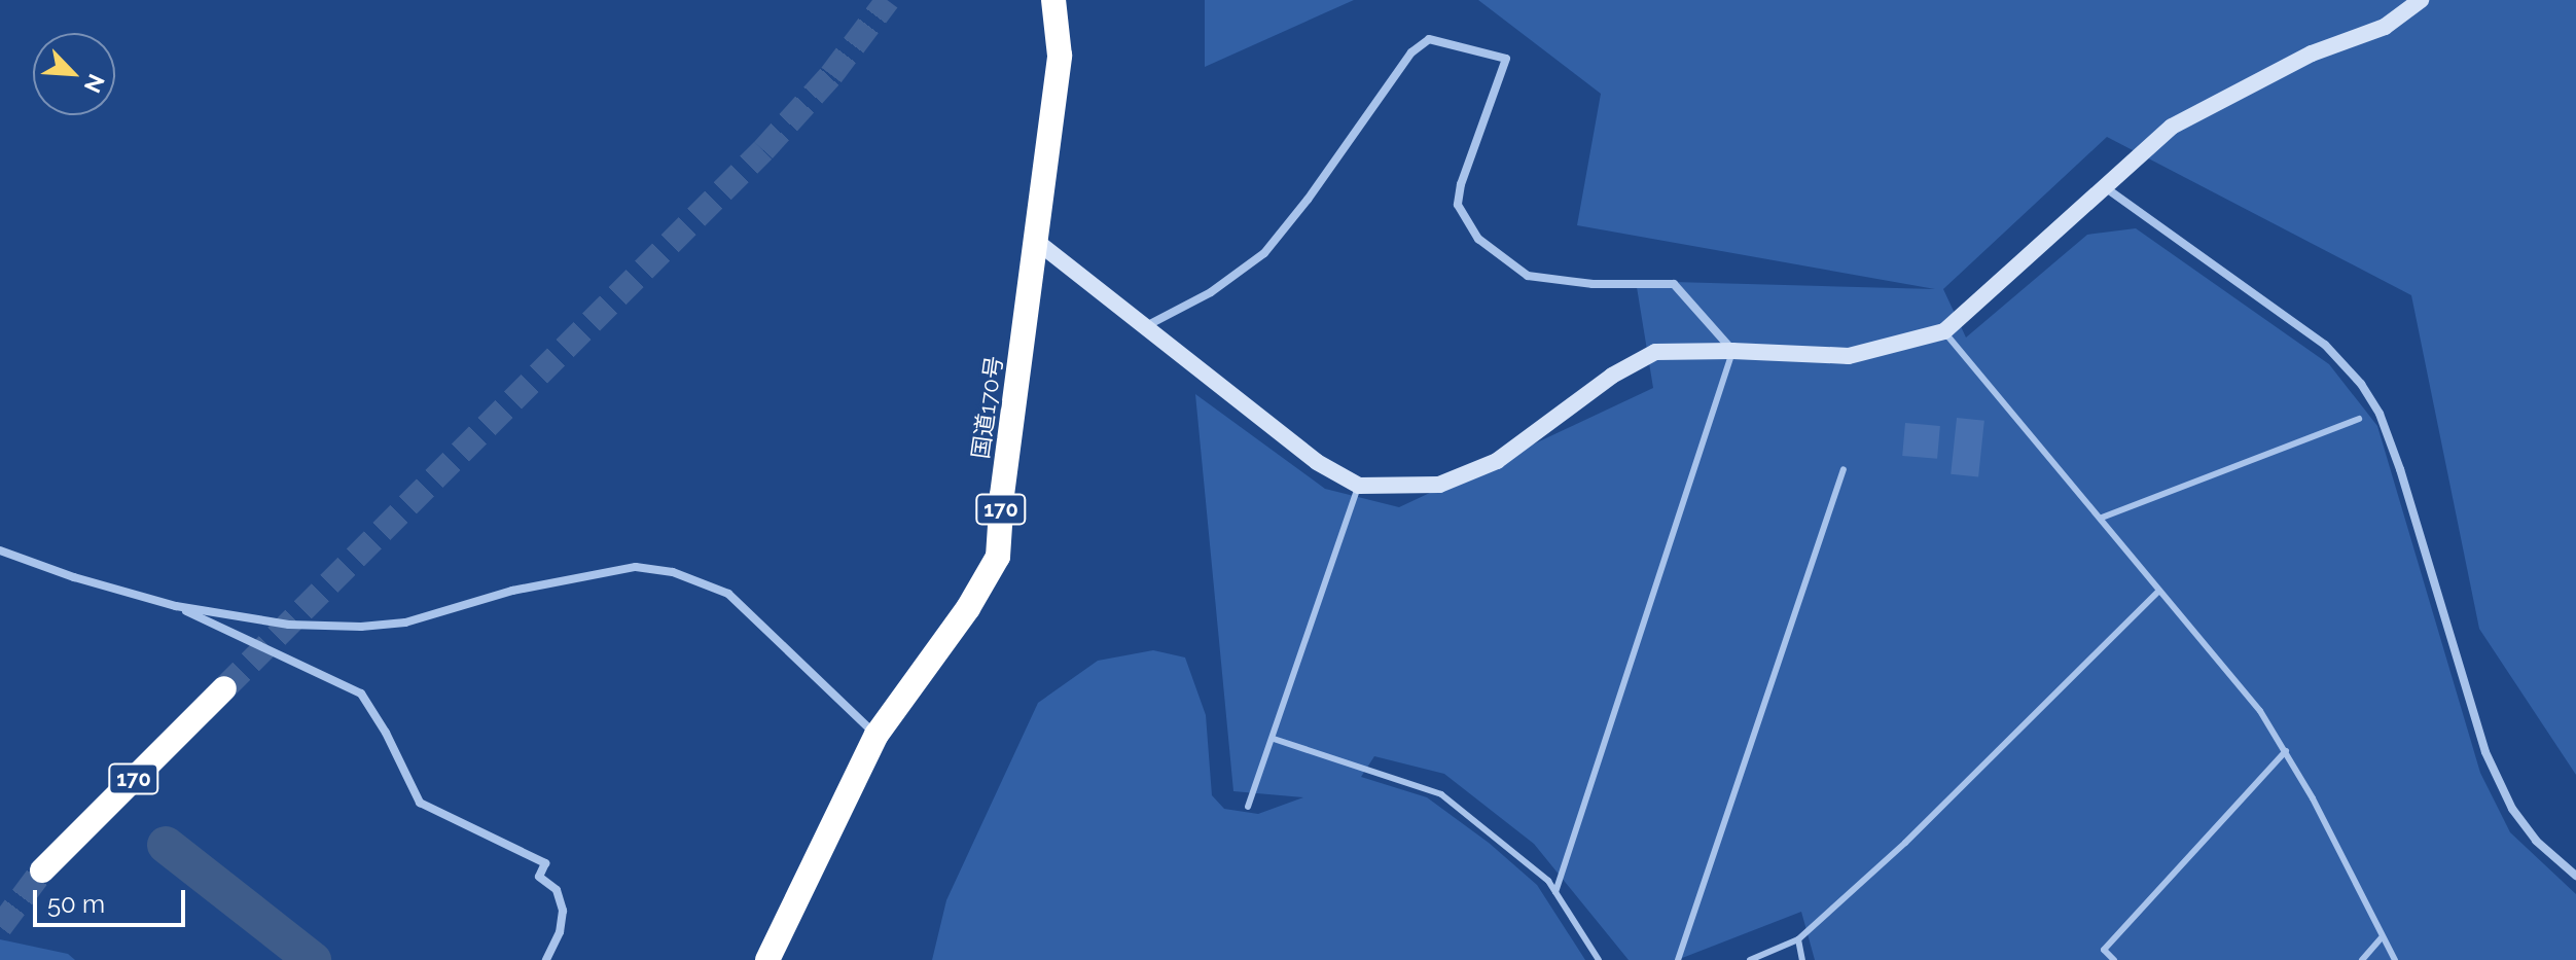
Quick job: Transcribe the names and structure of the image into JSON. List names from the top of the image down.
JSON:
{
  "streets": {
    "highway": ["国道170号", "170"]
  },
  "scale_bar": "50 m",
  "north": "bottom right"
}
